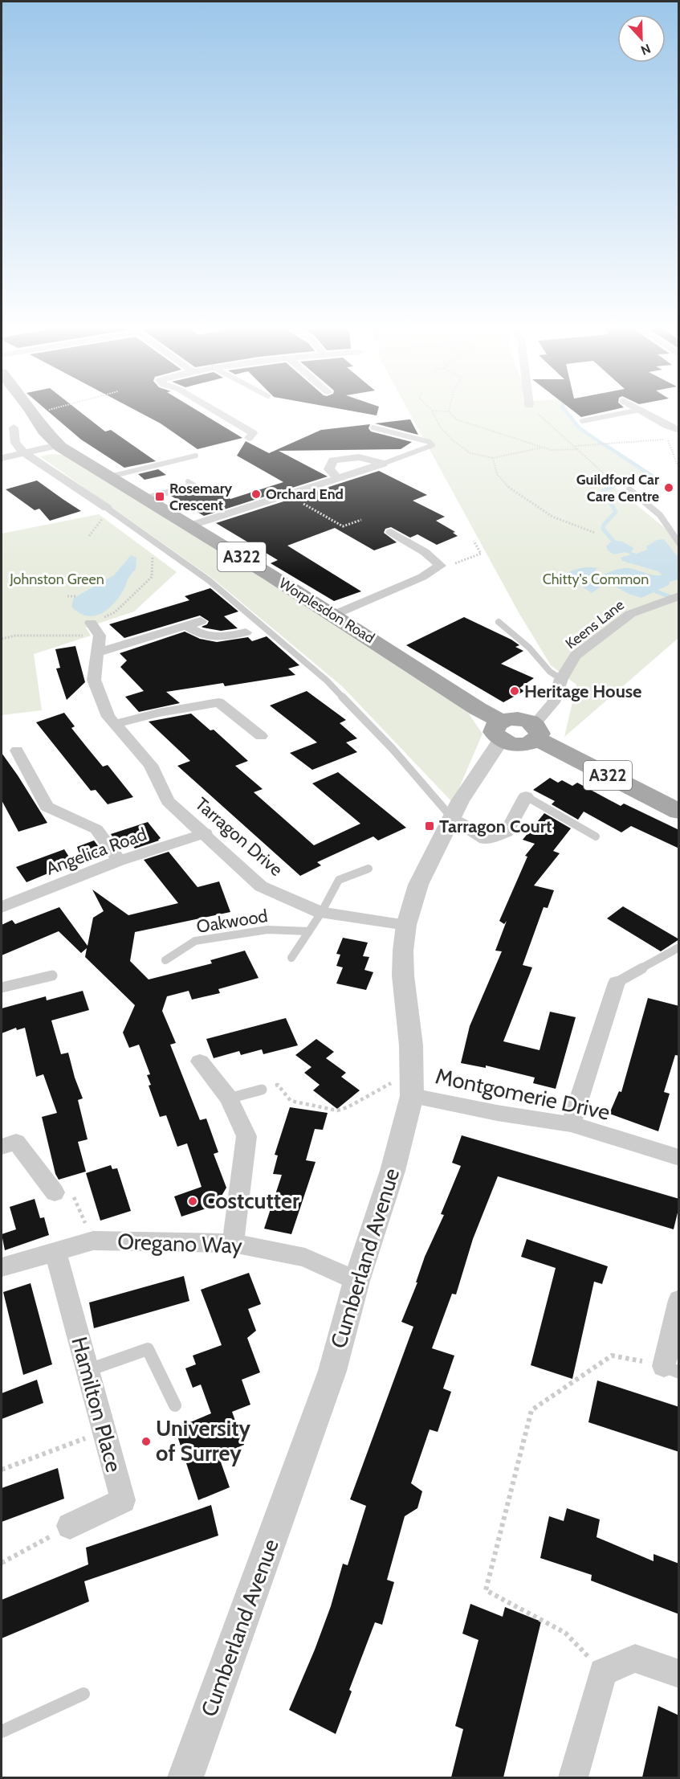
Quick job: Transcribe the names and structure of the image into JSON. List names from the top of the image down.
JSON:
{
  "streets": {
    "main road": ["A322", "Worplesdon Road"],
    "street": [
      "Keens Lane",
      "Tarragon Drive",
      "Angelica Road",
      "Montgomerie Drive",
      "Oregano Way",
      "Cumberland Avenue",
      "Hamilton Place"
    ],
    "lane": ["Oakwood"]
  },
  "crossings": [
    ["A322", "Keens Lane"],
    ["Worplesdon Road", "Cumberland Avenue"],
    ["Tarragon Drive", "Angelica Road"],
    ["Tarragon Drive", "Cumberland Avenue"],
    ["Montgomerie Drive", "Cumberland Avenue"],
    ["Oregano Way", "Cumberland Avenue"],
    ["Oregano Way", "Hamilton Place"]
  ],
  "parks": ["Johnston Green", "Chitty's Common"],
  "places": {
    "other": [
      "Guildford Car Care Centre",
      "Orchard End",
      "Heritage House",
      "Costcutter",
      "University of Surrey"
    ],
    "transit": ["Rosemary Crescent", "Tarragon Court"]
  },
  "north": "bottom"
}
